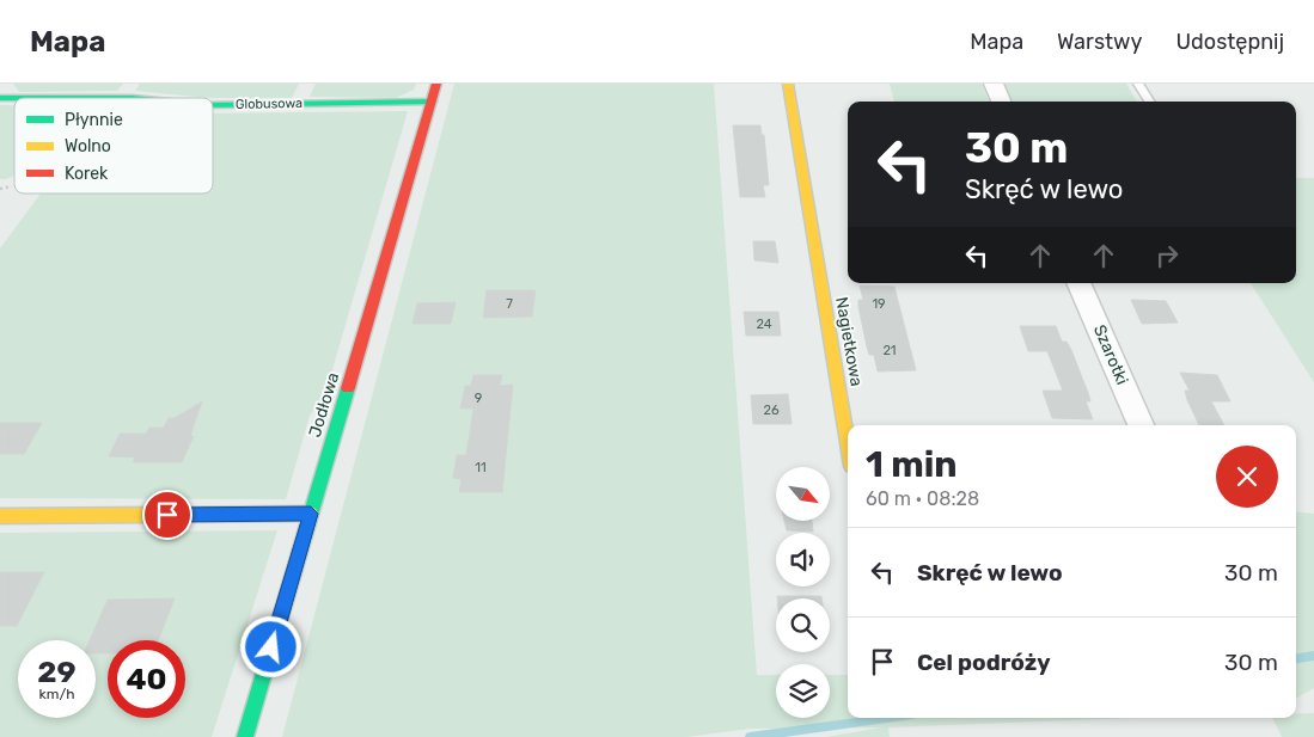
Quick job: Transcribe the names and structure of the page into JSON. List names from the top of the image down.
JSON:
{
  "streets": {
    "street": [
      "Globusowa",
      "Nagietkowa",
      "Szarotki",
      "Jodłowa"
    ]
  },
  "crossings": [
    ["Globusowa", "Jodłowa"]
  ],
  "house_numbers": [
    "7",
    "19",
    "24",
    "21",
    "9",
    "26",
    "11"
  ],
  "legend": ["Płynnie", "Wolno", "Korek"],
  "north": "bottom right",
  "page": {
    "header": "Mapa",
    "nav": ["Mapa", "Warstwy", "Udostępnij"],
    "turn": ["30 m", "Skręć w lewo"],
    "heading": ["1 min", "60 m · 08:28"],
    "list": [
      {
        "name": "Skręć w lewo",
        "value": "30 m"
      },
      {
        "name": "Cel podróży",
        "value": "30 m"
      }
    ],
    "speed": "29 km/h",
    "limit": "40"
  }
}
